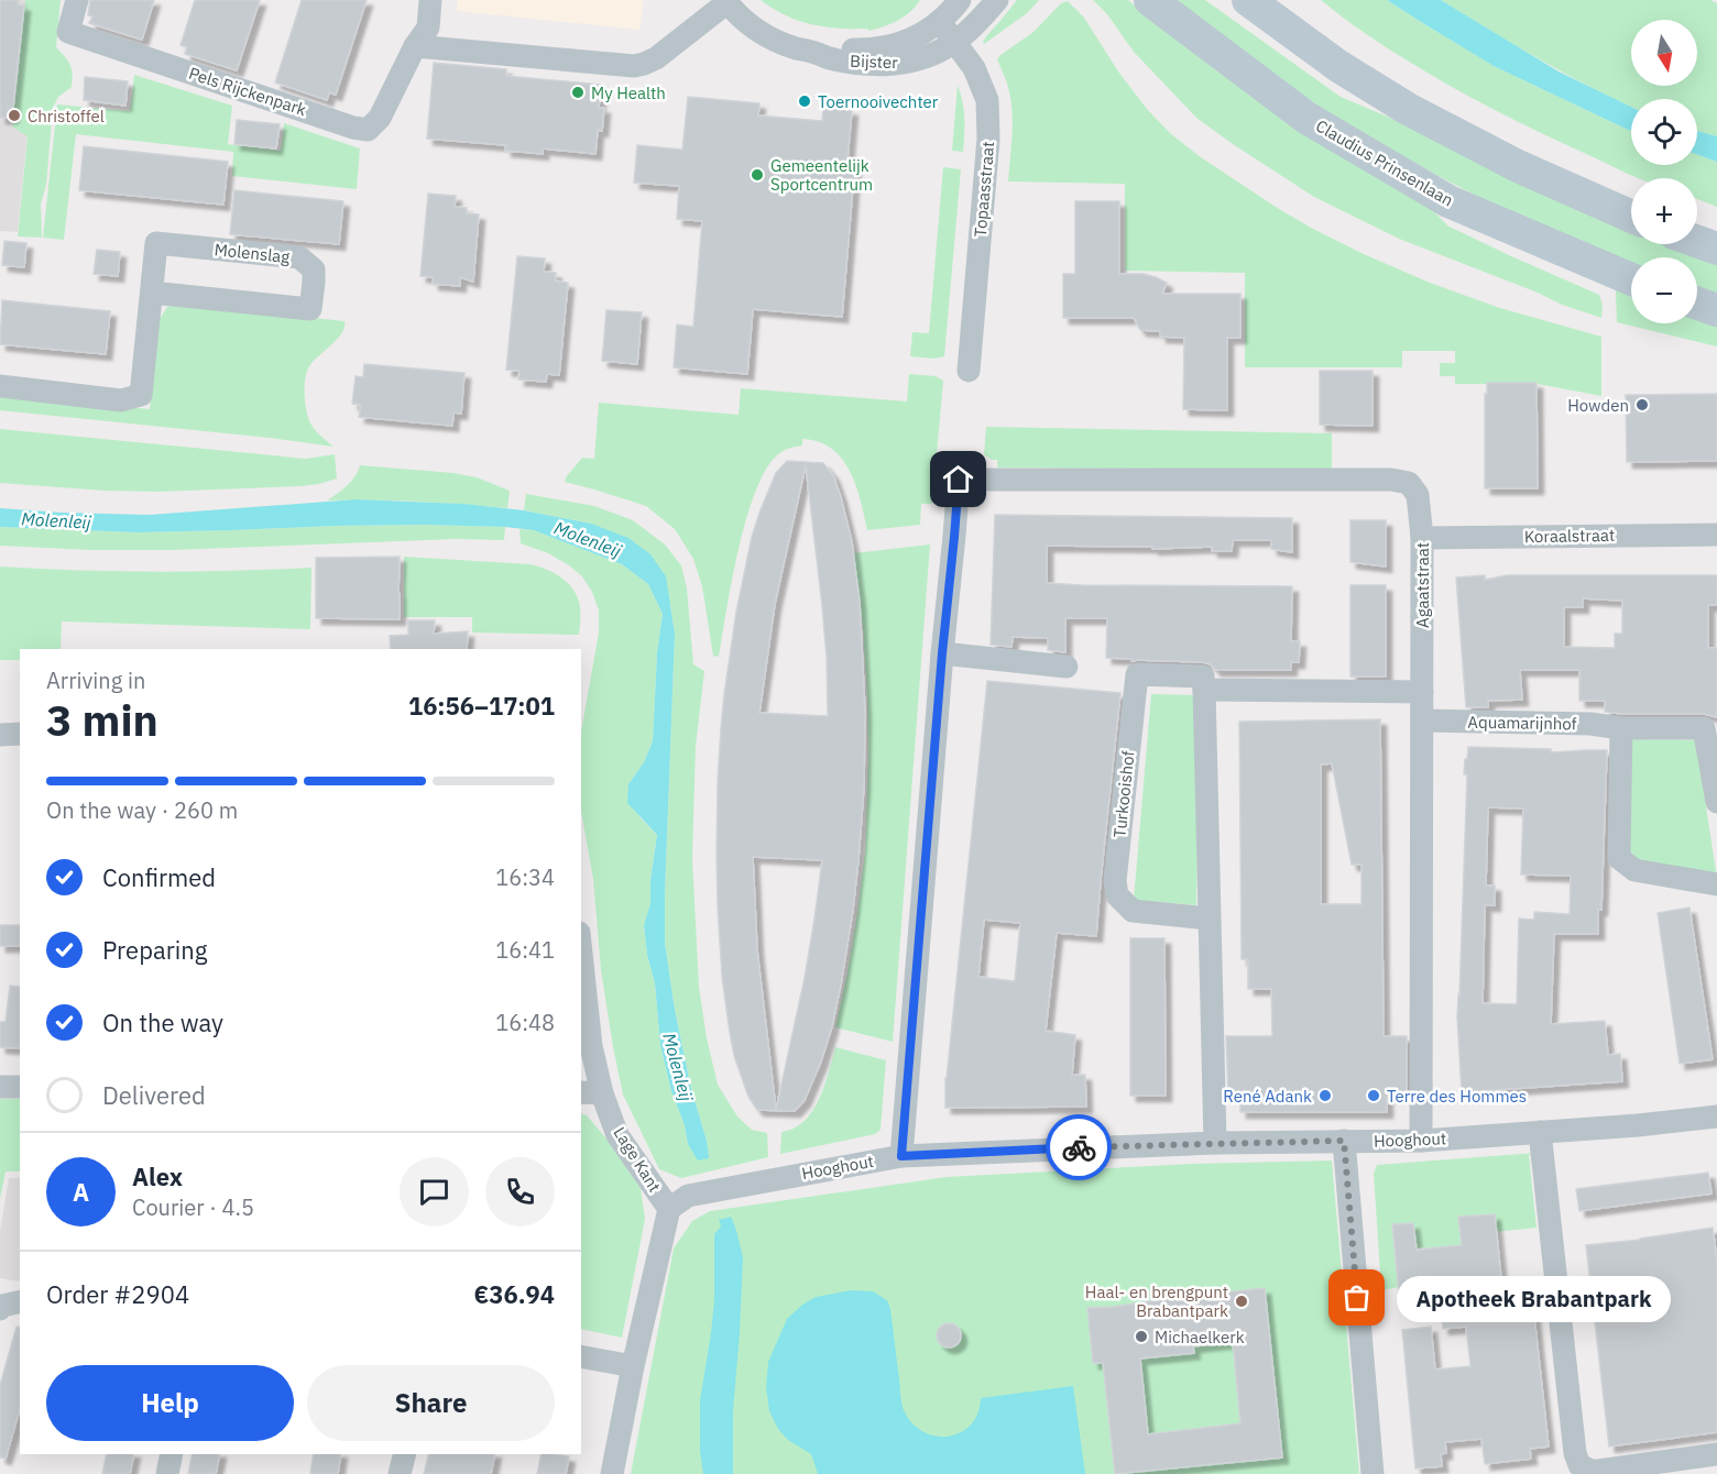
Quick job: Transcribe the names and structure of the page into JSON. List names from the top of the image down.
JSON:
{
  "streets": {
    "main road": ["Claudius Prinsenlaan"],
    "street": [
      "Bijster",
      "Pels Rijckenpark",
      "Topaasstraat",
      "Molenslag",
      "Koraalstraat",
      "Agaatstraat",
      "Aquamarijnhof",
      "Turkooishof",
      "Hooghout",
      "Lage Kant"
    ]
  },
  "crossings": [
    ["Bijster", "Pels Rijckenpark"],
    ["Bijster", "Topaasstraat"],
    ["Koraalstraat", "Agaatstraat"],
    ["Agaatstraat", "Aquamarijnhof"],
    ["Agaatstraat", "Hooghout"],
    ["Hooghout", "Lage Kant"]
  ],
  "water": ["Molenleij"],
  "places": [
    "My Health",
    "Toernooivechter",
    "Christoffel",
    "Gemeentelijk Sportcentrum",
    "Howden",
    "René Adank",
    "Terre des Hommes",
    "Apotheek Brabantpark",
    "Haal- en brengpunt Brabantpark",
    "Michaelkerk"
  ],
  "north": "bottom",
  "page": {
    "map_buttons": ["+", "−"],
    "heading": ["3 min", "Arriving in", "16:56–17:01"],
    "panel": [
      "Alex",
      "Courier · 4.5",
      "Order #2904",
      "€36.94"
    ],
    "bar": "On the way · 260 m",
    "list": [
      ["Confirmed", "16:34"],
      ["Preparing", "16:41"],
      ["On the way", "16:48"],
      "Delivered"
    ],
    "round": "A",
    "bubble": "Apotheek Brabantpark",
    "buttons": ["Help", "Share"]
  }
}
